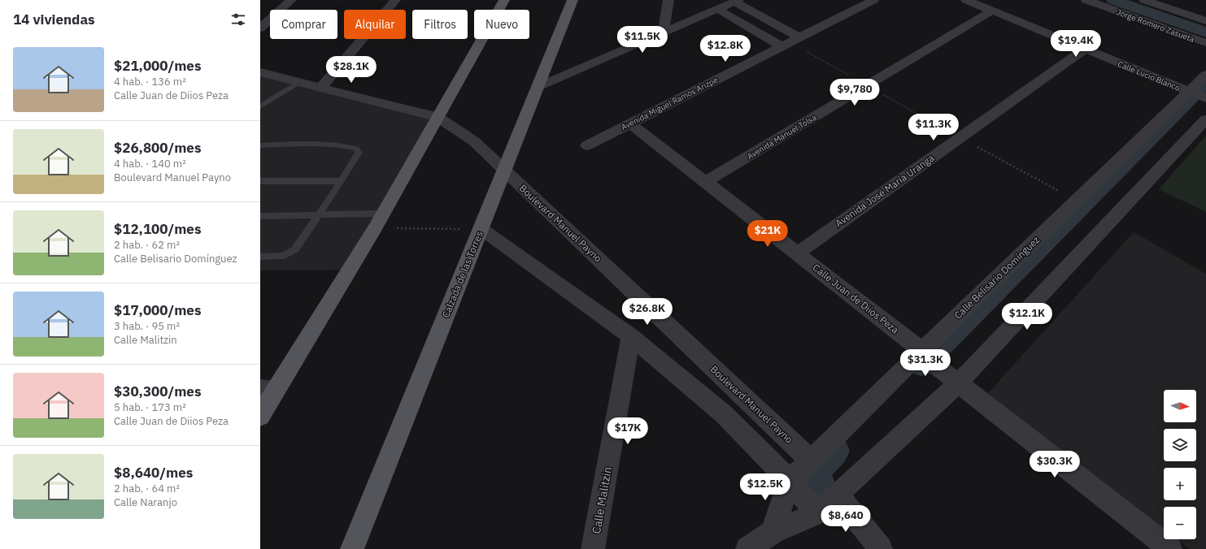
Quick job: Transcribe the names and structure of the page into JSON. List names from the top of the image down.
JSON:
{
  "streets": {
    "main road": ["Calzada de las Torres"],
    "street": [
      "Jorge Romero Zasueta",
      "Calle Lucio Blanco",
      "Avenida Miguel Ramos Arizpe",
      "Avenida Manuel Tolsa",
      "Avenida José María Uranga",
      "Boulevard Manuel Payno",
      "Calle Belisario Domínguez",
      "Calle Juan de Diios Peza",
      "Calle Malitzin"
    ]
  },
  "crossings": [
    ["Calle Lucio Blanco", "Avenida Manuel Tolsa"],
    ["Calle Lucio Blanco", "Avenida José María Uranga"],
    ["Calle Lucio Blanco", "Calle Belisario Domínguez"],
    ["Avenida Miguel Ramos Arizpe", "Calle Juan de Diios Peza"],
    ["Avenida Manuel Tolsa", "Calle Juan de Diios Peza"],
    ["Avenida José María Uranga", "Calle Juan de Diios Peza"],
    ["Boulevard Manuel Payno", "Calzada de las Torres"],
    ["Boulevard Manuel Payno", "Calle Belisario Domínguez"],
    ["Calle Belisario Domínguez", "Calle Juan de Diios Peza"]
  ],
  "north": "right",
  "page": {
    "heading": "14 viviendas",
    "chip": [
      "Comprar",
      "Alquilar",
      "Filtros",
      "Nuevo"
    ],
    "price": [
      "$11.5K",
      "$19.4K",
      "$12.8K",
      "$28.1K",
      "$9,780",
      "$11.3K",
      "$21K",
      "$26.8K",
      "$12.1K",
      "$31.3K",
      "$17K",
      "$30.3K",
      "$12.5K",
      "$8,640"
    ],
    "list": [
      {
        "name": "$21,000/mes",
        "note": "4 hab. · 136 m² · Calle Juan de Diios Peza"
      },
      {
        "name": "$26,800/mes",
        "note": "4 hab. · 140 m² · Boulevard Manuel Payno"
      },
      {
        "name": "$12,100/mes",
        "note": "2 hab. · 62 m² · Calle Belisario Domínguez"
      },
      {
        "name": "$17,000/mes",
        "note": "3 hab. · 95 m² · Calle Malitzin"
      },
      {
        "name": "$30,300/mes",
        "note": "5 hab. · 173 m² · Calle Juan de Diios Peza"
      },
      {
        "name": "$8,640/mes",
        "note": "2 hab. · 64 m² · Calle Naranjo"
      }
    ],
    "map_buttons": ["+", "−"]
  }
}
